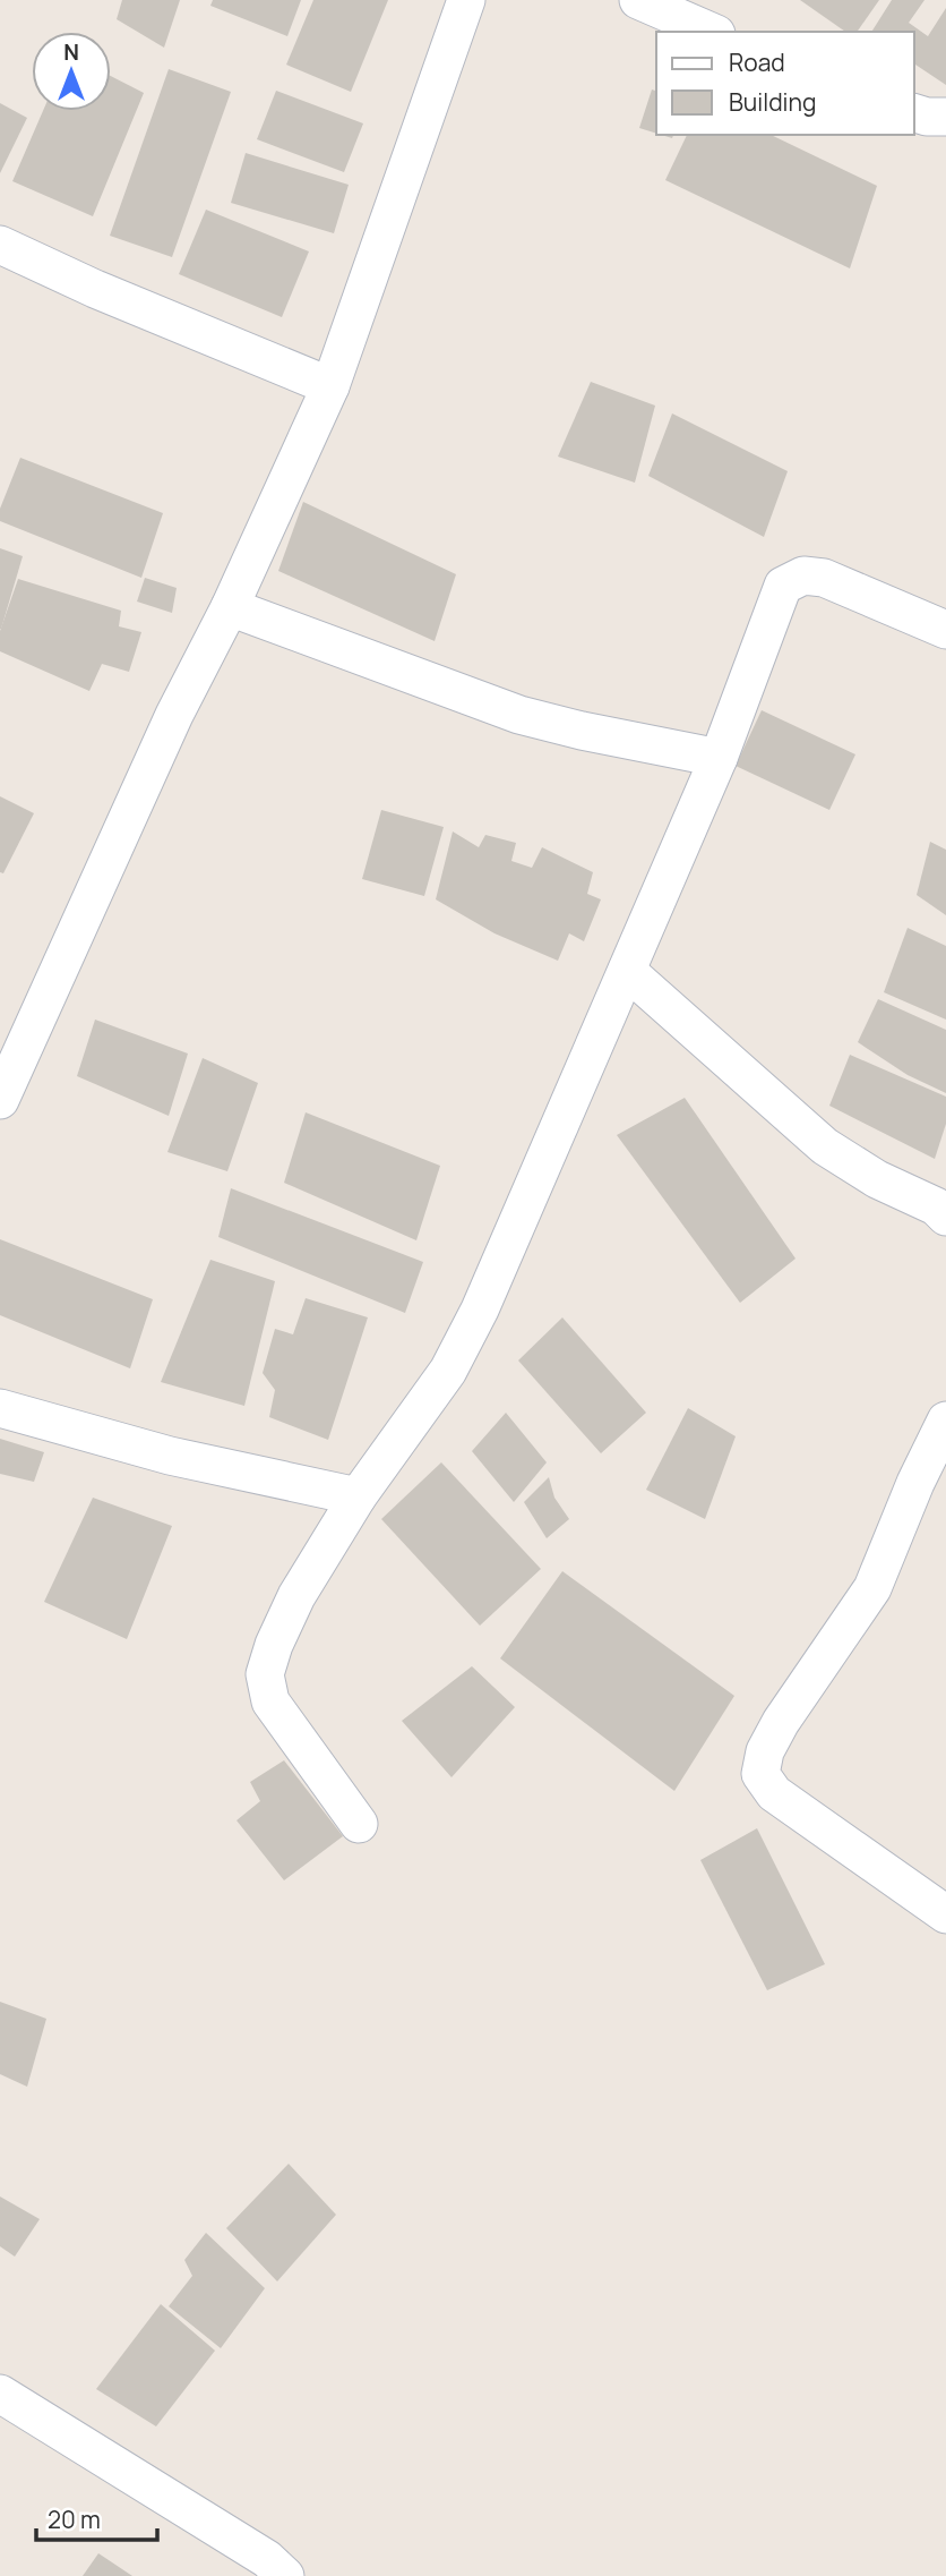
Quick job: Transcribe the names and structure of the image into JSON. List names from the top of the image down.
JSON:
{
  "legend": ["Road", "Building"],
  "scale_bar": "20 m",
  "north": "top"
}
